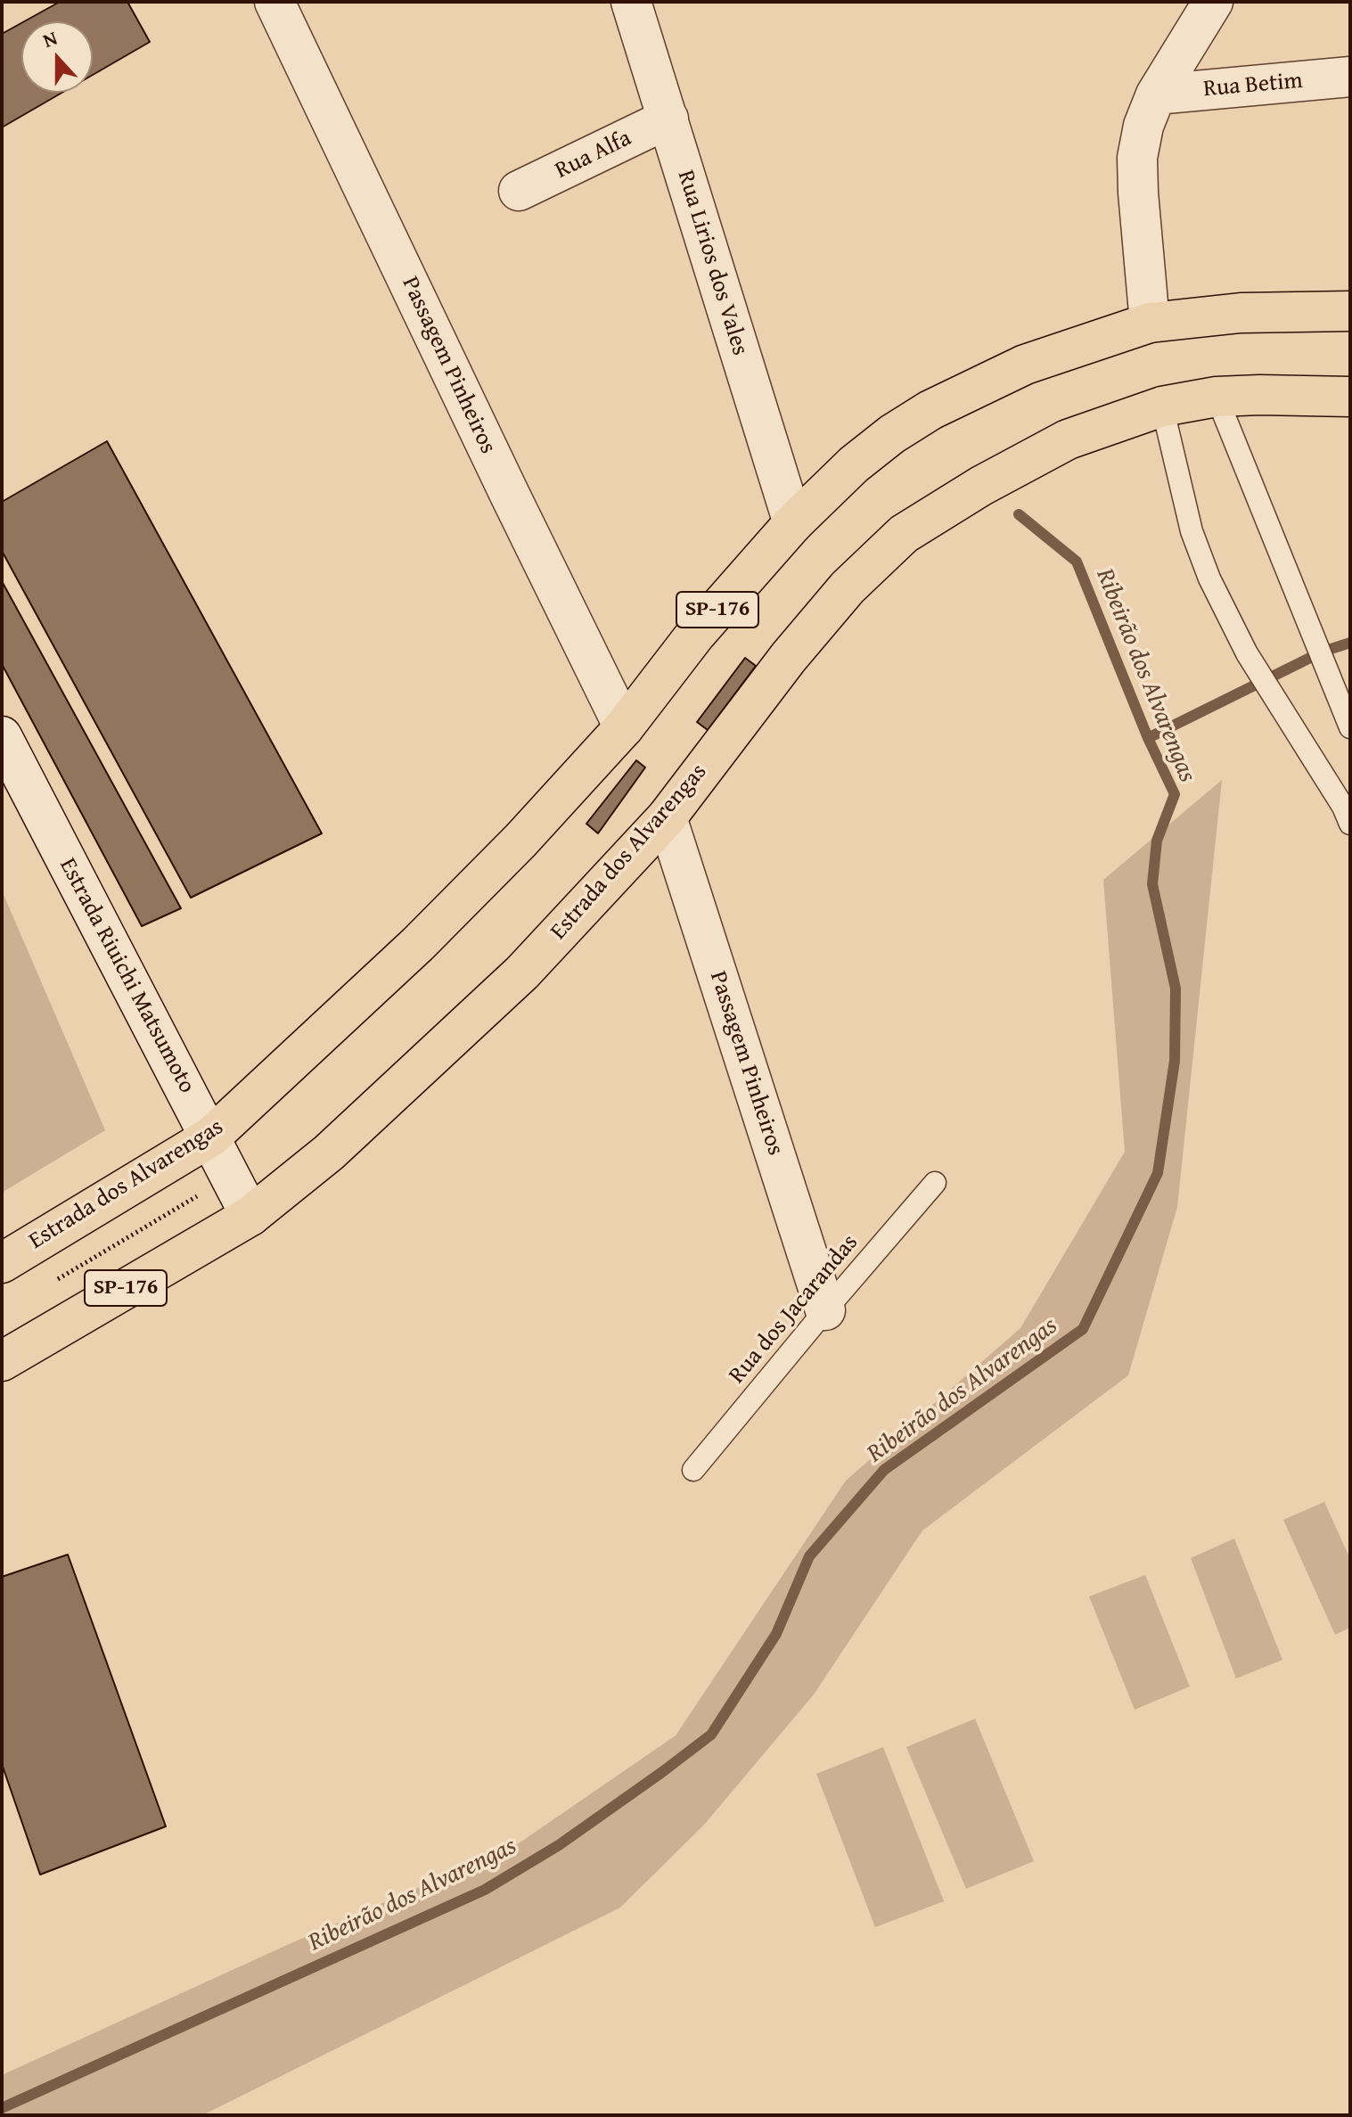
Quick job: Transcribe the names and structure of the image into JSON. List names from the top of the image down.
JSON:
{
  "streets": {
    "main road": ["SP-176", "Estrada dos Alvarengas"],
    "street": [
      "Rua Betim",
      "Rua Alfa",
      "Rua Lirios dos Vales",
      "Passagem Pinheiros",
      "Estrada Riuichi Matsumoto"
    ],
    "lane": ["Rua dos Jacarandas"]
  },
  "crossings": [
    ["Rua Alfa", "Rua Lirios dos Vales"],
    ["Rua Lirios dos Vales", "Estrada dos Alvarengas"],
    ["Passagem Pinheiros", "Estrada dos Alvarengas"],
    ["Passagem Pinheiros", "Rua dos Jacarandas"],
    ["Estrada dos Alvarengas", "Estrada Riuichi Matsumoto"]
  ],
  "water": ["Ribeirão dos Alvarengas"],
  "north": "top"
}
